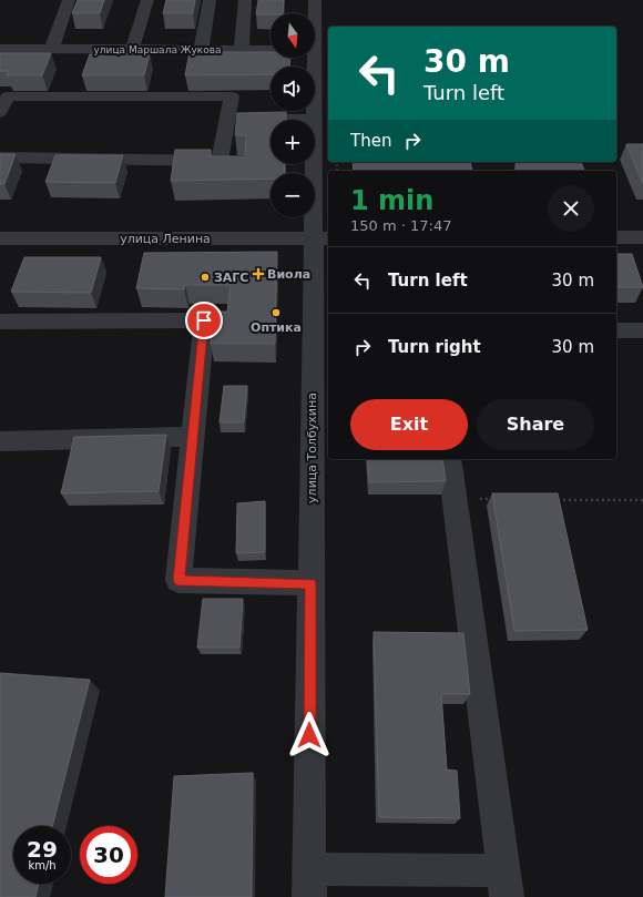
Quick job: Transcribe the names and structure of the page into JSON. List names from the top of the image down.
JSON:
{
  "streets": {
    "street": ["улица Маршала Жукова", "улица Ленина", "улица Толбухина"]
  },
  "crossings": [
    ["улица Ленина", "улица Толбухина"]
  ],
  "places": {
    "health": ["Виола"],
    "other": ["ЗАГС", "Оптика"]
  },
  "north": "bottom",
  "page": {
    "map_buttons": ["+", "−"],
    "turn": ["30 m", "Turn left"],
    "then": "Then",
    "heading": ["1 min", "150 m · 17:47"],
    "list": [
      {
        "name": "Turn left",
        "value": "30 m"
      },
      {
        "name": "Turn right",
        "value": "30 m"
      }
    ],
    "buttons": ["Exit", "Share"],
    "speed": "29 km/h",
    "limit": "30"
  }
}
